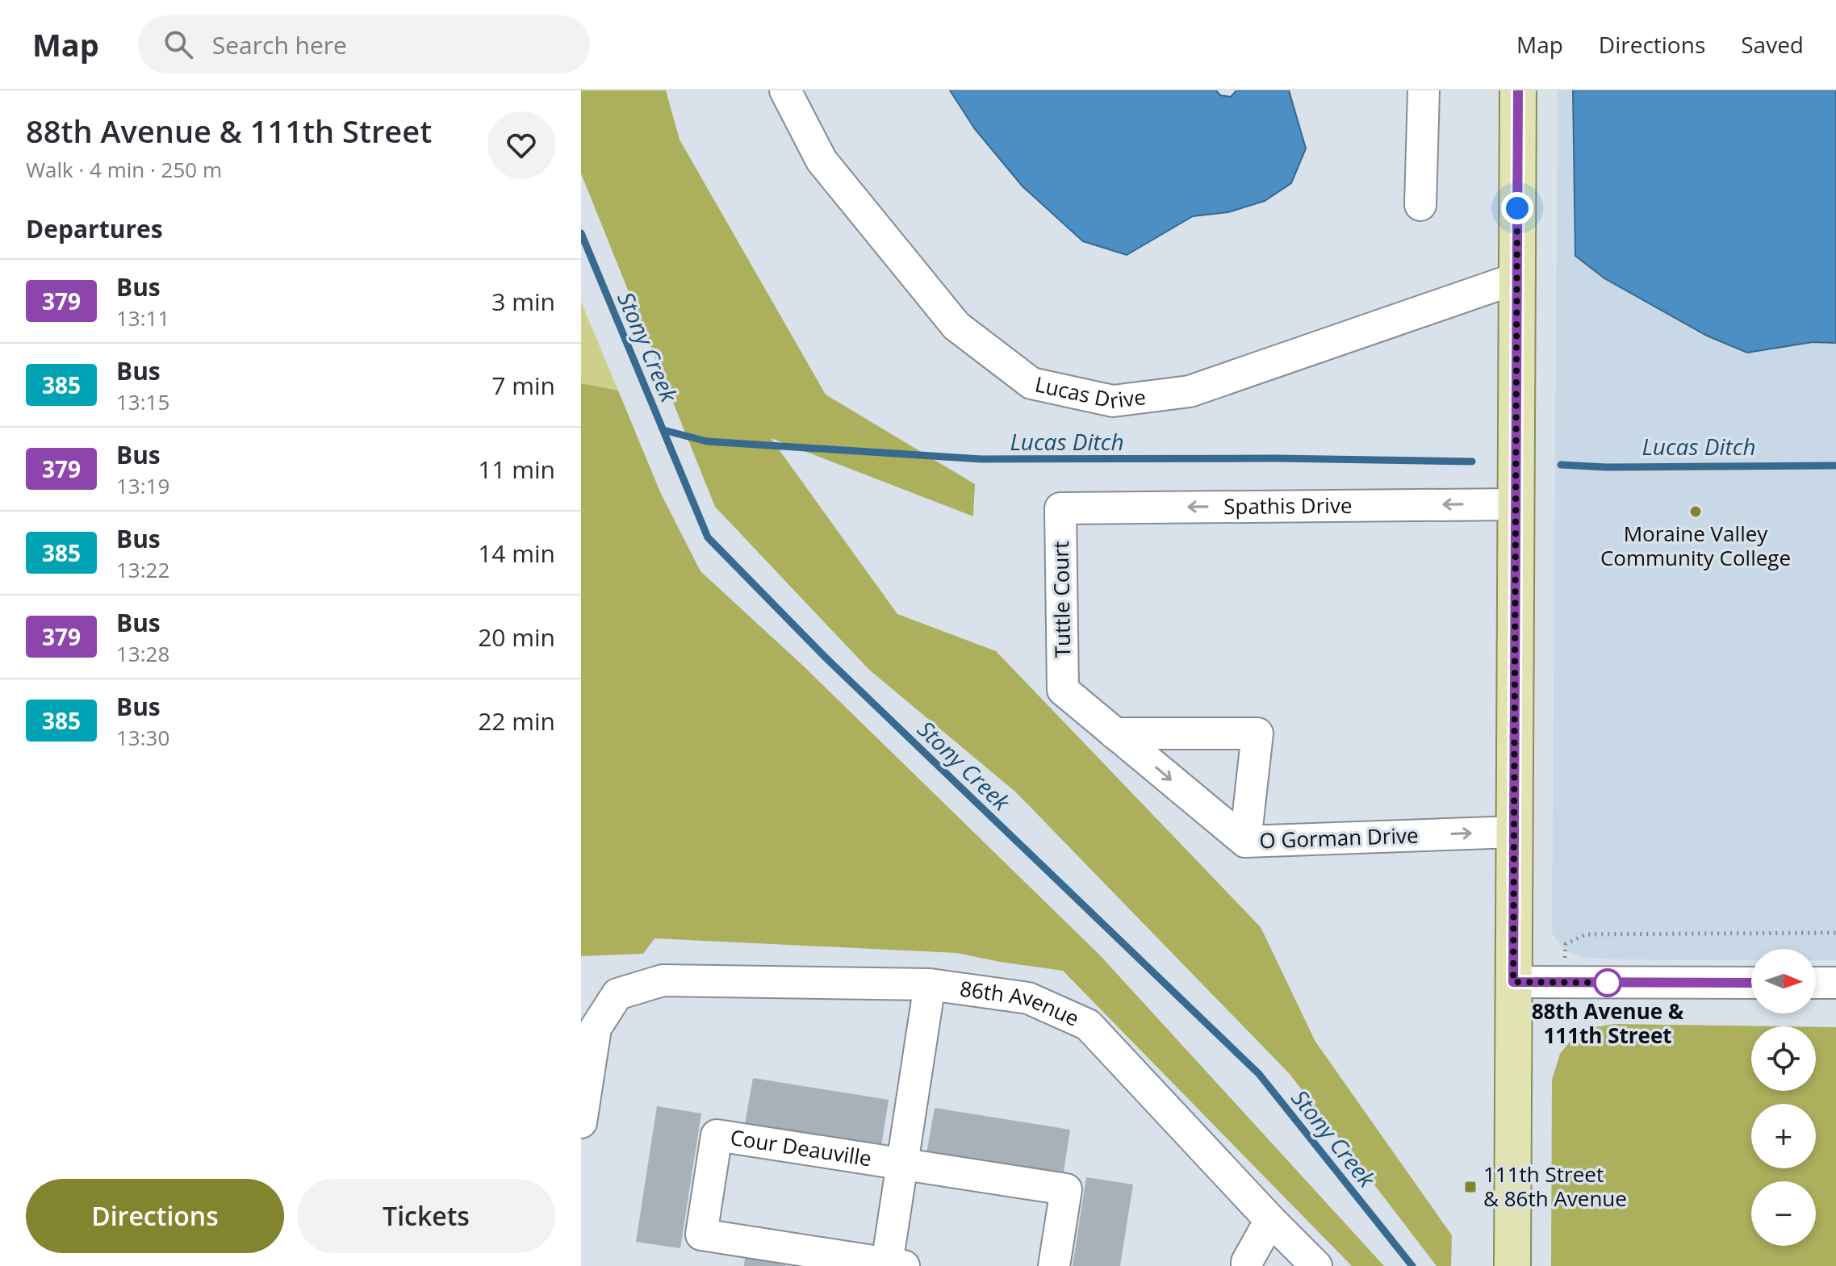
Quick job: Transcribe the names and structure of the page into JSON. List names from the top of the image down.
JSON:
{
  "streets": {
    "street": [
      "Lucas Drive",
      "Spathis Drive",
      "Tuttle Court",
      "O Gorman Drive",
      "86th Avenue",
      "Cour Deauville"
    ]
  },
  "crossings": [
    ["Spathis Drive", "Tuttle Court"],
    ["Tuttle Court", "O Gorman Drive"],
    ["86th Avenue", "Cour Deauville"]
  ],
  "one_way": ["Spathis Drive", "O Gorman Drive"],
  "water": ["Stony Creek", "Lucas Ditch"],
  "places": {
    "other": ["Moraine Valley Community College", "88th Avenue & 111th Street"],
    "transit": ["111th Street & 86th Avenue"]
  },
  "lines": ["bus line 379"],
  "north": "right",
  "page": {
    "header": "Map",
    "search": "Search here",
    "nav": ["Map", "Directions", "Saved"],
    "heading": [
      ["88th Avenue & 111th Street", "Walk · 4 min · 250 m"],
      "Departures"
    ],
    "list": [
      {
        "mark": "379",
        "name": "Bus",
        "note": "13:11",
        "value": "3 min"
      },
      {
        "mark": "385",
        "name": "Bus",
        "note": "13:15",
        "value": "7 min"
      },
      {
        "mark": "379",
        "name": "Bus",
        "note": "13:19",
        "value": "11 min"
      },
      {
        "mark": "385",
        "name": "Bus",
        "note": "13:22",
        "value": "14 min"
      },
      {
        "mark": "379",
        "name": "Bus",
        "note": "13:28",
        "value": "20 min"
      },
      {
        "mark": "385",
        "name": "Bus",
        "note": "13:30",
        "value": "22 min"
      }
    ],
    "map_buttons": ["+", "−"],
    "buttons": ["Directions", "Tickets"]
  }
}
